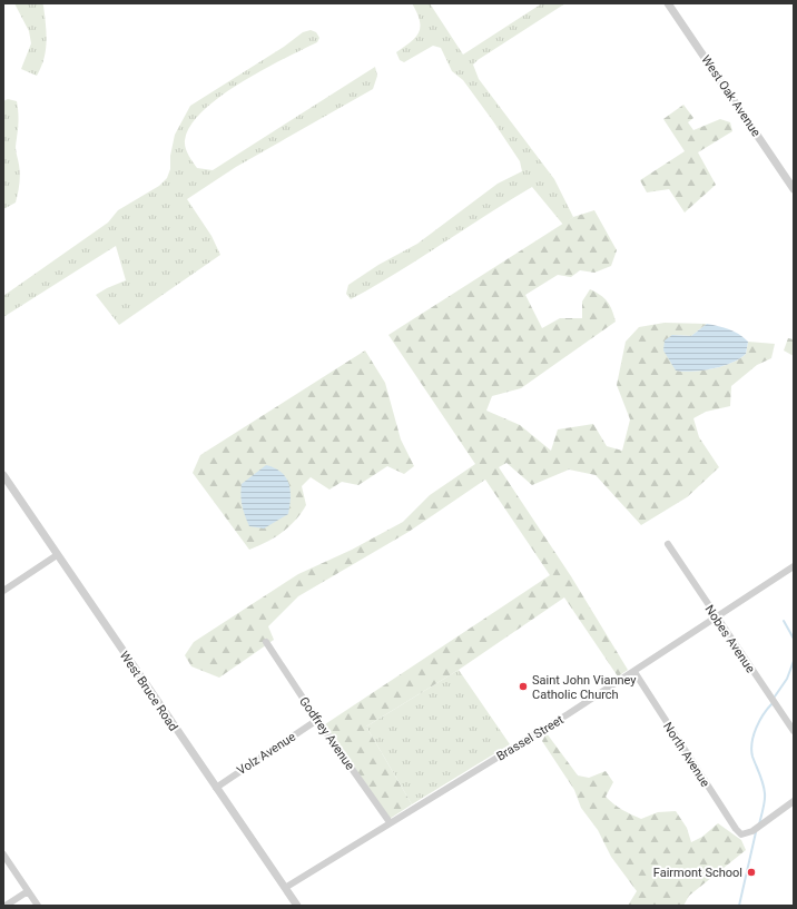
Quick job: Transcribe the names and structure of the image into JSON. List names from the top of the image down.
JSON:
{
  "streets": {
    "street": [
      "West Oak Avenue",
      "Nobes Avenue",
      "West Bruce Road",
      "Godfrey Avenue",
      "Brassel Street",
      "Volz Avenue",
      "North Avenue"
    ]
  },
  "crossings": [
    ["Nobes Avenue", "Brassel Street"],
    ["West Bruce Road", "Brassel Street"],
    ["West Bruce Road", "Volz Avenue"],
    ["Godfrey Avenue", "Brassel Street"],
    ["Godfrey Avenue", "Volz Avenue"],
    ["Brassel Street", "North Avenue"]
  ],
  "places": ["Saint John Vianney Catholic Church", "Fairmont School"]
}
